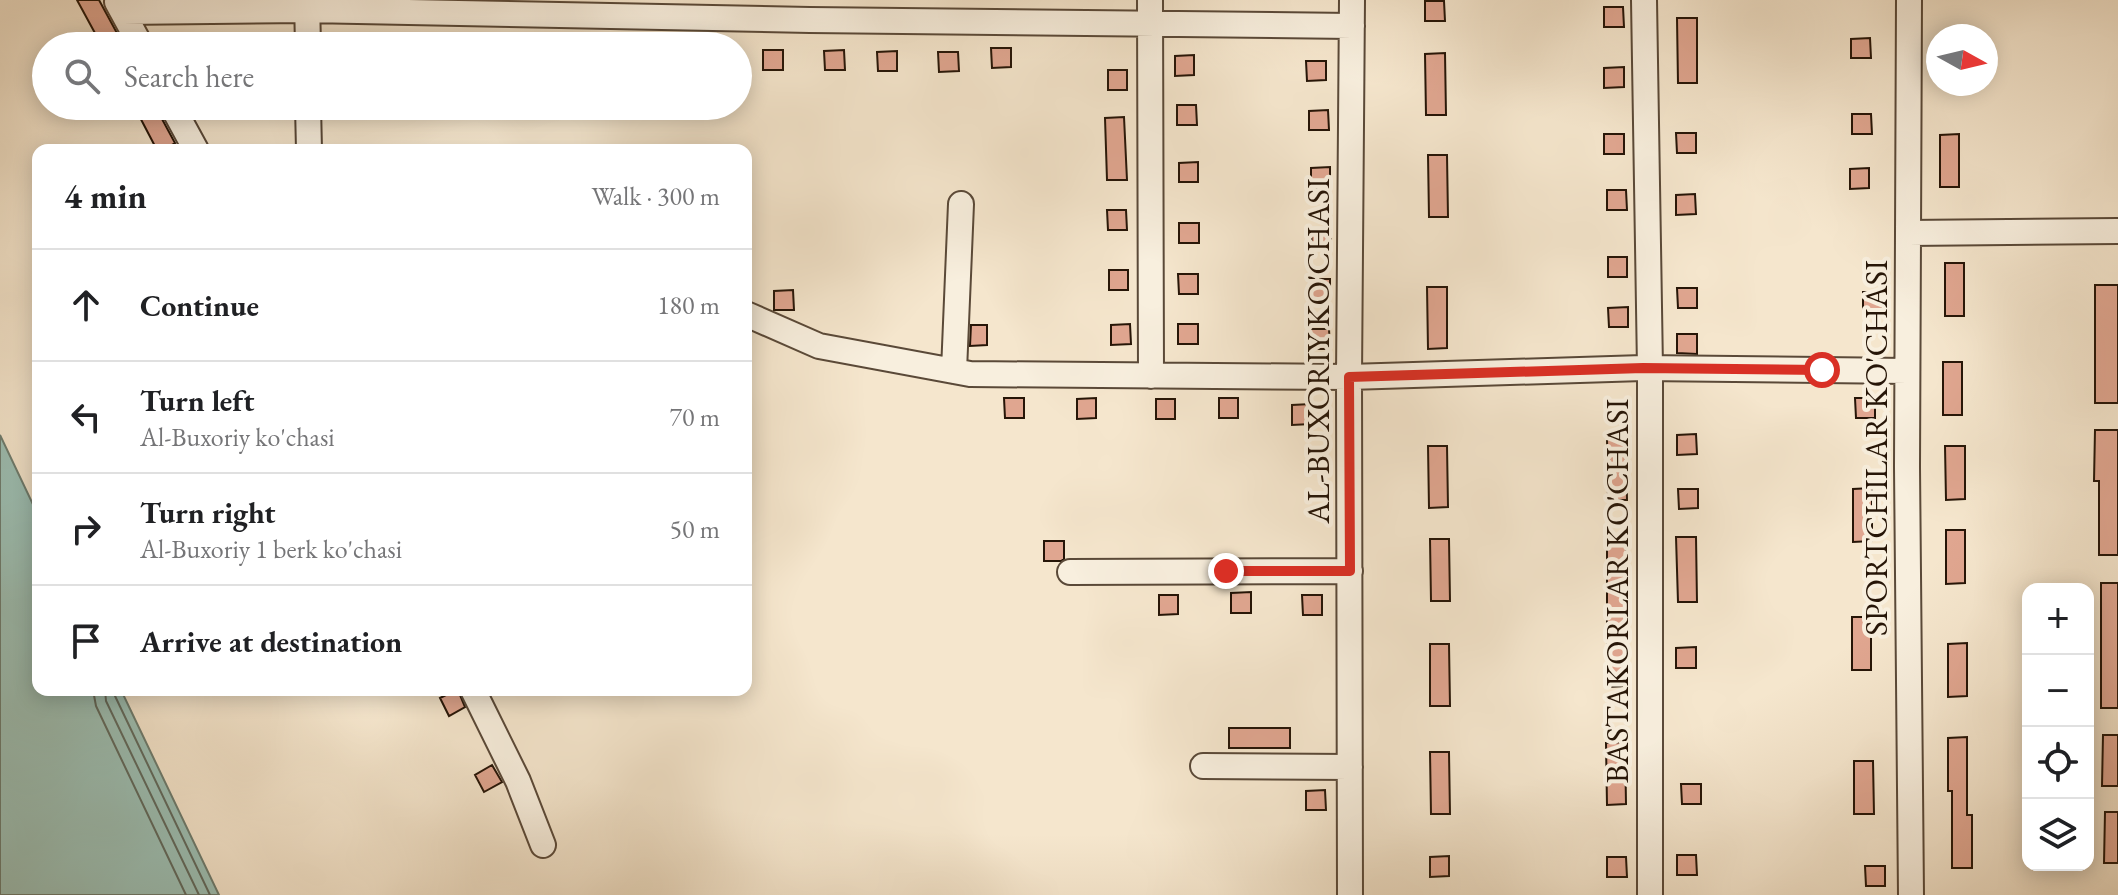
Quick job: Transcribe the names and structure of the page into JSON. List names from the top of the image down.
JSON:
{
  "streets": {
    "street": ["AL-BUXORIY KO'CHASI", "SPORTCHILAR KO'CHASI", "BASTAKORLAR KO'CHASI"]
  },
  "north": "right",
  "page": {
    "search": "Search here",
    "heading": ["4 min", "Walk · 300 m"],
    "list": [
      ["Continue", "180 m"],
      ["Turn left", "Al-Buxoriy ko'chasi", "70 m"],
      ["Turn right", "Al-Buxoriy 1 berk ko'chasi", "50 m"],
      "Arrive at destination"
    ],
    "map_buttons": ["+", "−"]
  }
}
